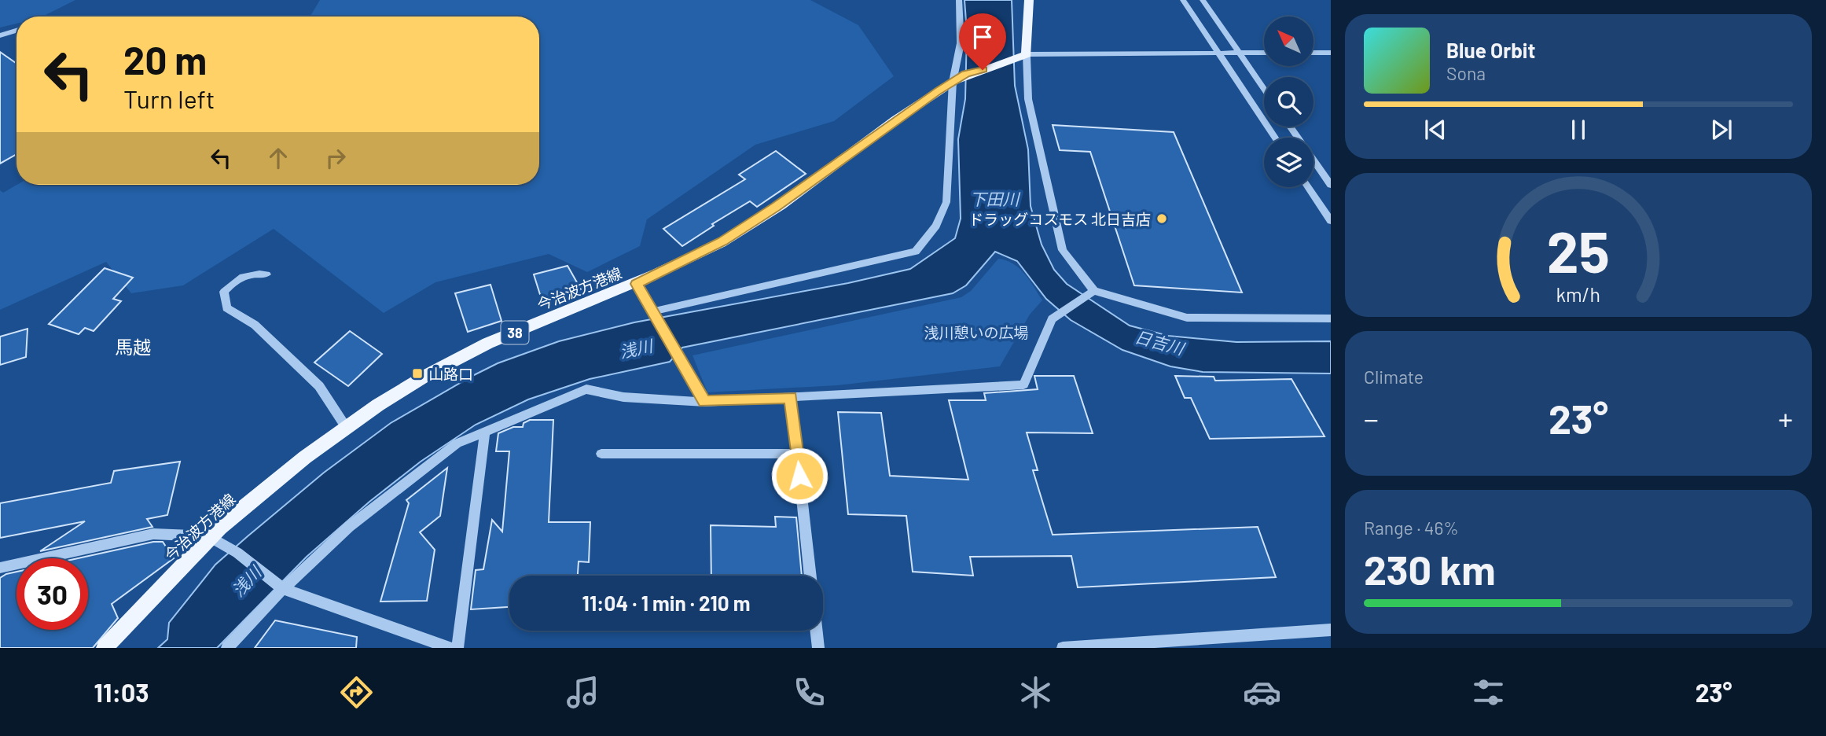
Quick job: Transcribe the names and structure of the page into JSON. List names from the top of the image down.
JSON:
{
  "streets": {
    "main road": ["今治波方港線", "38"]
  },
  "districts": ["馬越"],
  "water": ["下田川", "日吉川", "浅川"],
  "parks": ["浅川憩いの広場"],
  "places": {
    "other": ["ドラッグコスモス 北日吉店"],
    "transit": ["山路口"]
  },
  "north": "top left",
  "page": {
    "turn": ["20 m", "Turn left"],
    "song": ["Blue Orbit", "Sona"],
    "tile": [
      "Climate",
      ["Range · 46%", "230 km"]
    ],
    "heat": ["−", "23°", "+"],
    "limit": "30",
    "trip": "11:04 · 1 min · 210 m",
    "tabs": ["11:03", "23°"],
    "gauge": ["25", "km/h"]
  }
}
